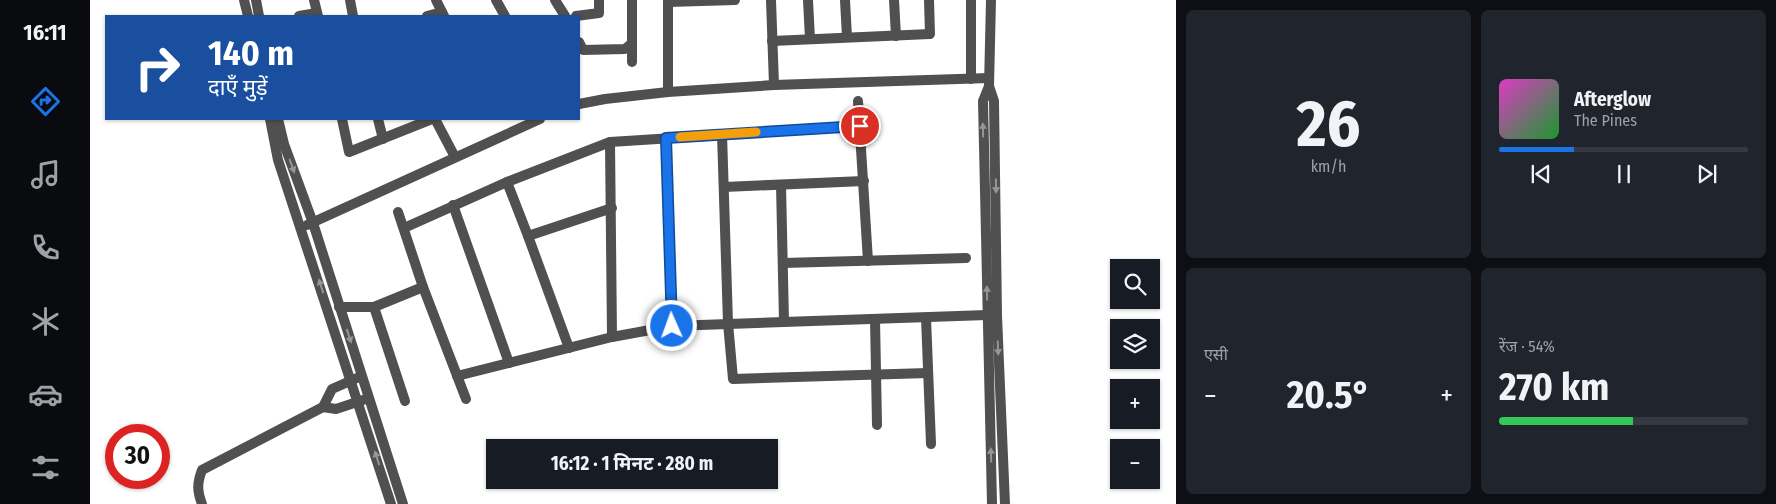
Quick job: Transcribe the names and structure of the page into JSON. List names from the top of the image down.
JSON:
{
  "page": {
    "tabs": "16:11",
    "tile": [
      ["26", "km/h"],
      "एसी",
      ["रेंज · 54%", "270 km"]
    ],
    "turn": ["140 m", "दाएँ मुड़ें"],
    "song": ["Afterglow", "The Pines"],
    "map_buttons": ["+", "−"],
    "heat": ["−", "20.5°", "+"],
    "limit": "30",
    "trip": "16:12 · 1 मिनट · 280 m"
  }
}
